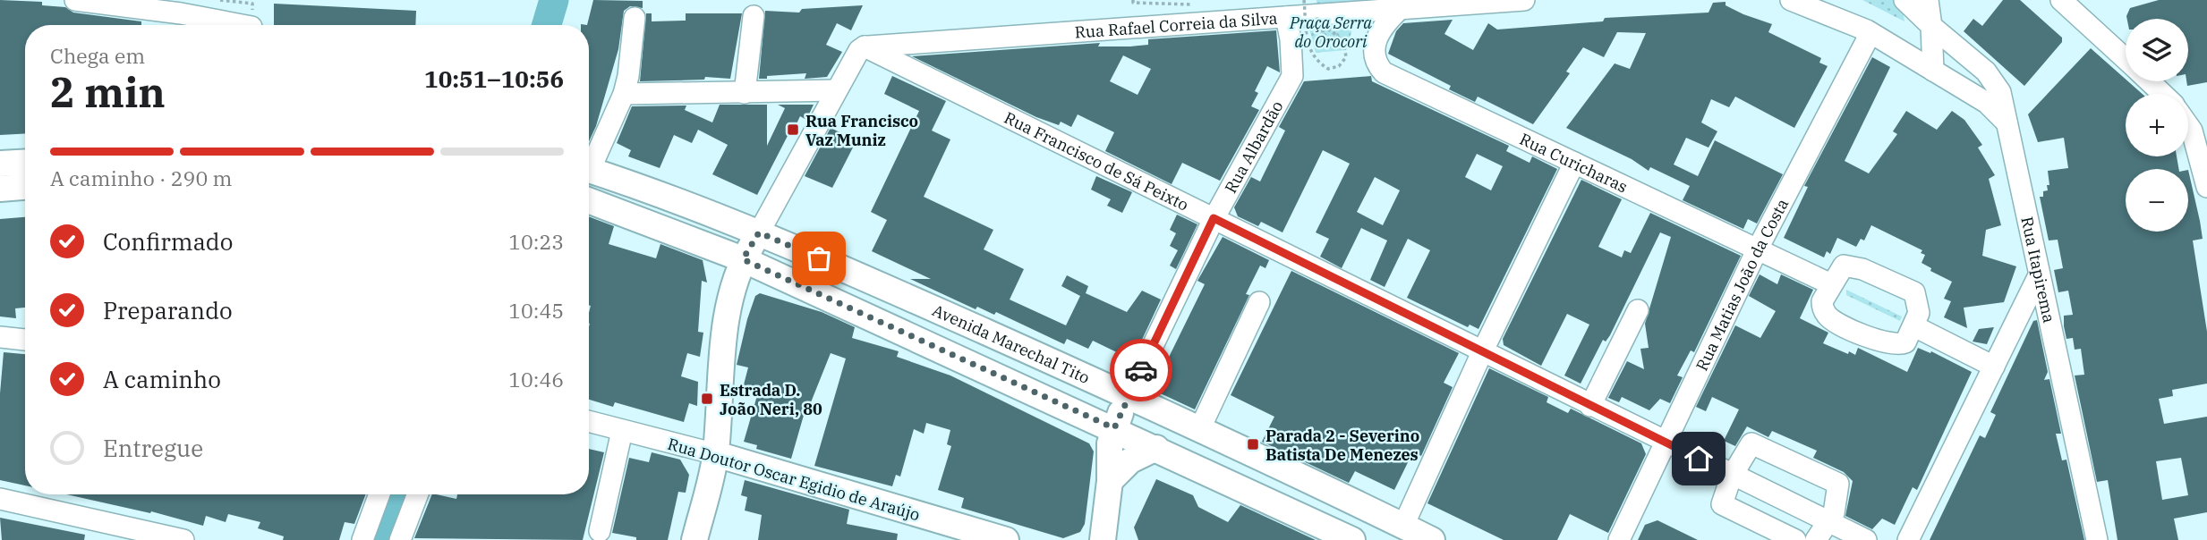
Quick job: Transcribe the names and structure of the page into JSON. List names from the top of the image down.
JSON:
{
  "streets": {
    "main road": ["Rua Albardão", "Avenida Marechal Tito", "Rua Doutor Oscar Egidio de Araújo"],
    "street": [
      "Rua Rafael Correia da Silva",
      "Rua Francisco de Sá Peixto",
      "Rua Curicharas",
      "Rua Itapirema",
      "Rua Matias João da Costa"
    ]
  },
  "crossings": [
    ["Rua Rafael Correia da Silva", "Rua Albardão"],
    ["Rua Rafael Correia da Silva", "Rua Francisco de Sá Peixto"],
    ["Rua Rafael Correia da Silva", "Rua Curicharas"],
    ["Rua Albardão", "Rua Francisco de Sá Peixto"],
    ["Rua Albardão", "Avenida Marechal Tito"],
    ["Rua Francisco de Sá Peixto", "Rua Matias João da Costa"],
    ["Rua Curicharas", "Rua Matias João da Costa"]
  ],
  "parks": ["Praça Serra do Orocori"],
  "places": {
    "transit": ["Rua Francisco Vaz Muniz", "Estrada D. João Neri, 80", "Parada 2 - Severino Batista De Menezes"]
  },
  "page": {
    "map_buttons": ["+", "−"],
    "heading": ["2 min", "Chega em", "10:51–10:56"],
    "bar": "A caminho · 290 m",
    "list": [
      ["Confirmado", "10:23"],
      ["Preparando", "10:45"],
      ["A caminho", "10:46"],
      "Entregue"
    ]
  }
}
